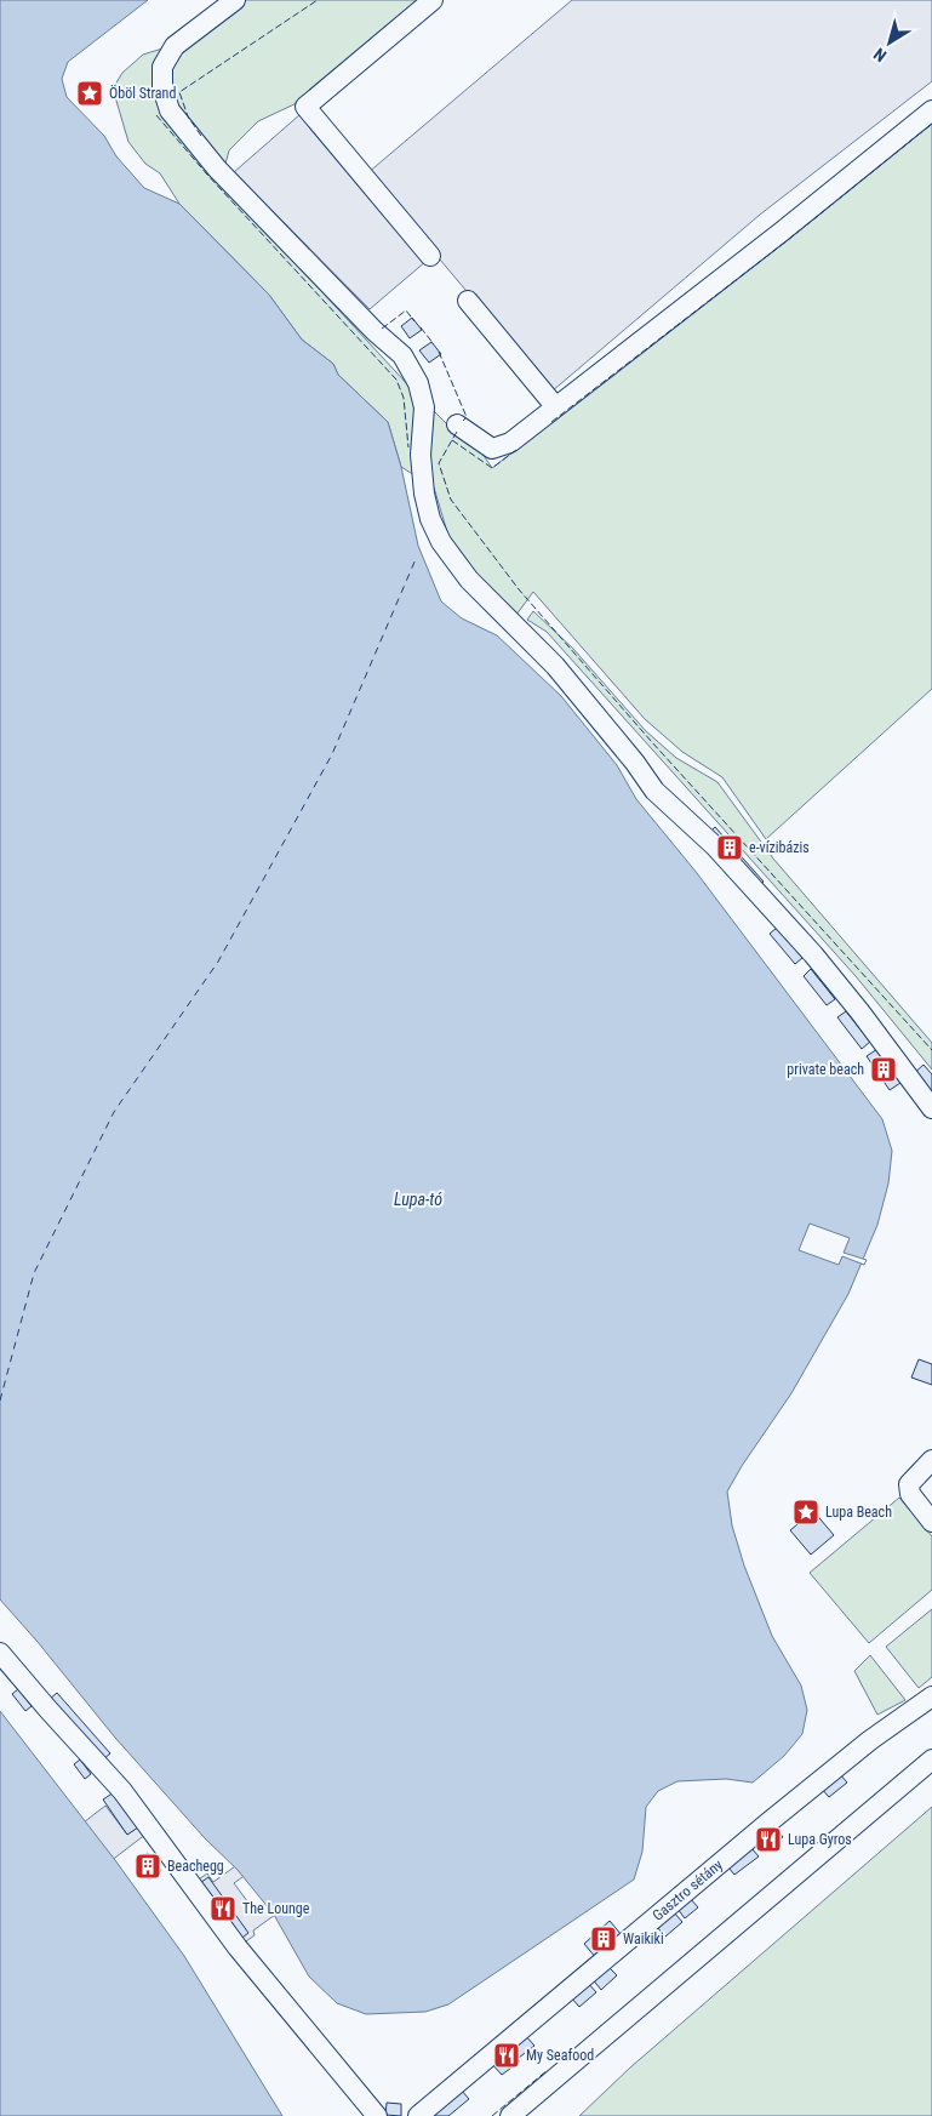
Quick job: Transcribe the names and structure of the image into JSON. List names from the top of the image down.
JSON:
{
  "streets": {
    "street": ["Gasztro sétány"]
  },
  "water": ["Lupa-tó"],
  "places": {
    "place": ["Öböl Strand", "Lupa Beach"],
    "building": [
      "e-vízibázis",
      "private beach",
      "Beachegg",
      "Waikiki"
    ],
    "restaurant": ["Lupa Gyros", "The Lounge", "My Seafood"]
  },
  "north": "bottom left"
}
